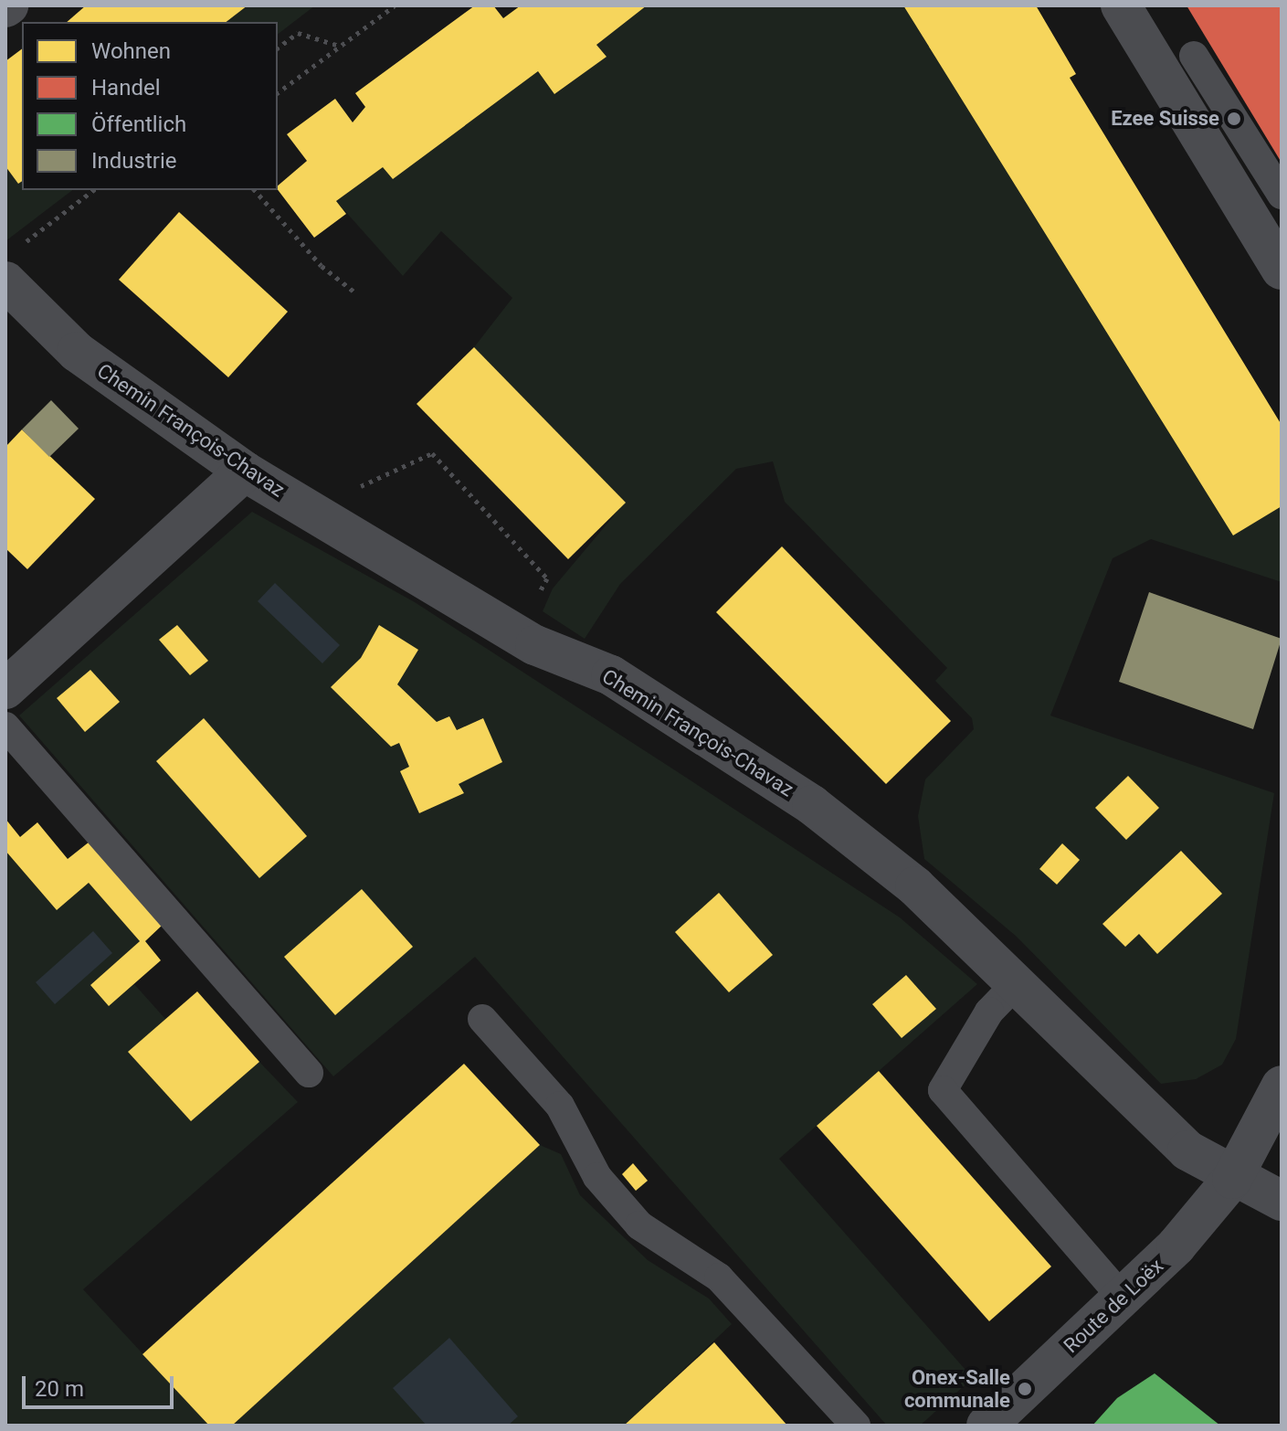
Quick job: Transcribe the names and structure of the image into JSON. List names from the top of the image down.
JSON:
{
  "streets": {
    "street": ["Chemin François-Chavaz", "Route de Loëx"]
  },
  "crossings": [
    ["Chemin François-Chavaz", "Route de Loëx"]
  ],
  "places": ["Ezee Suisse", "Onex-Salle communale"],
  "legend": [
    "Wohnen",
    "Handel",
    "Öffentlich",
    "Industrie"
  ],
  "scale_bar": "20 m"
}
